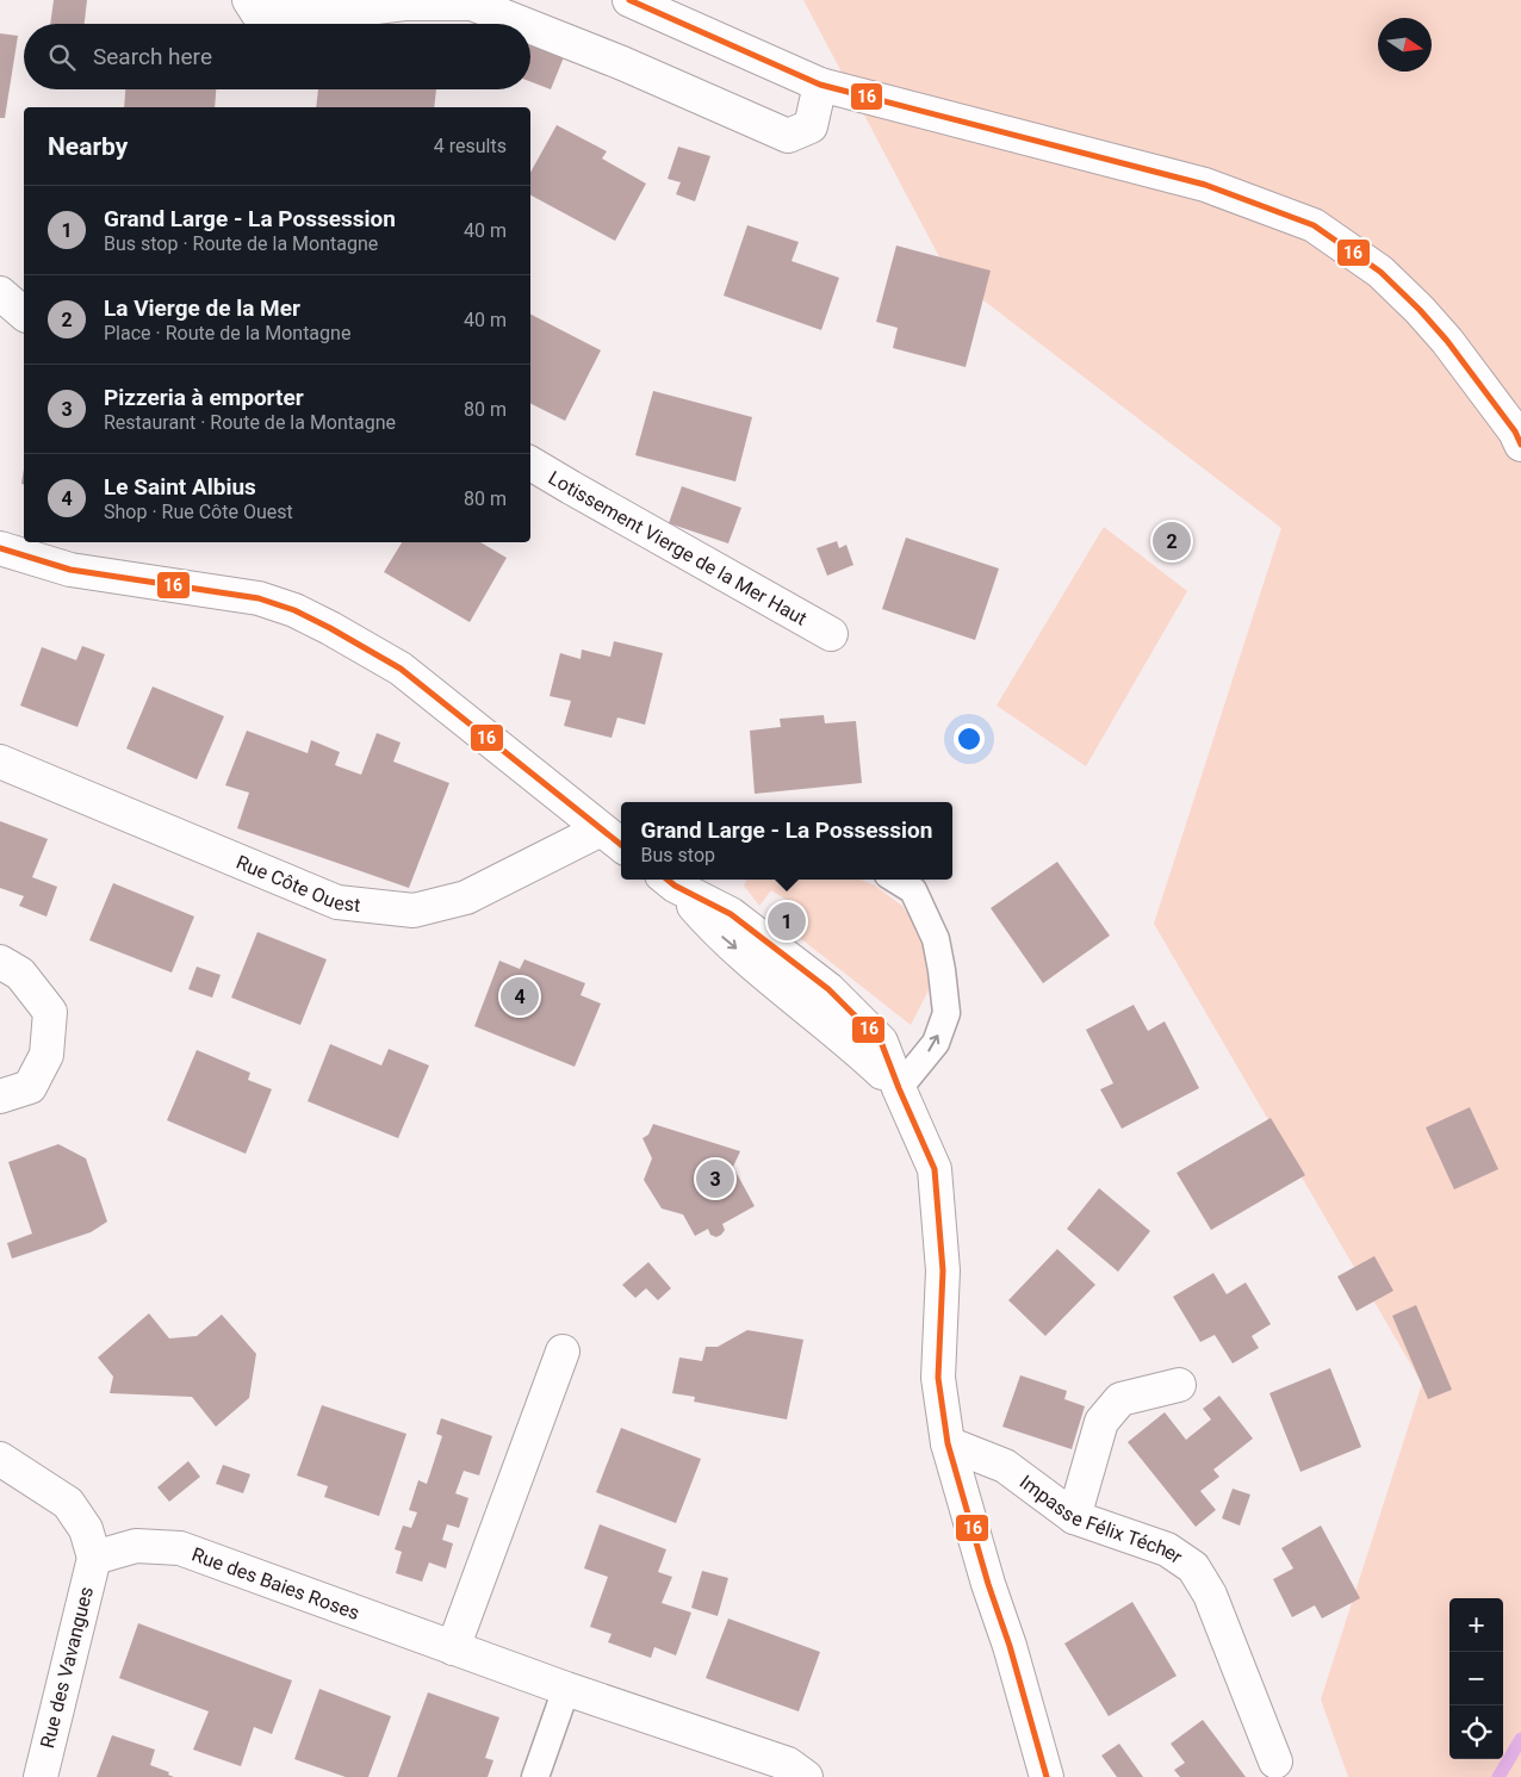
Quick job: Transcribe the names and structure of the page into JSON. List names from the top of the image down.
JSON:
{
  "streets": {
    "street": [
      "Lotissement Vierge de la Mer Haut",
      "Rue Côte Ouest",
      "Impasse Félix Técher",
      "Rue des Baies Roses",
      "Rue des Vavangues"
    ]
  },
  "crossings": [
    ["Rue des Baies Roses", "Rue des Vavangues"]
  ],
  "lines": ["transit line 16"],
  "north": "right",
  "page": {
    "search": "Search here",
    "heading": ["Nearby", "4 results"],
    "list": [
      {
        "mark": "1",
        "name": "Grand Large - La Possession",
        "note": "Bus stop · Route de la Montagne",
        "value": "40 m"
      },
      {
        "mark": "2",
        "name": "La Vierge de la Mer",
        "note": "Place · Route de la Montagne",
        "value": "40 m"
      },
      {
        "mark": "3",
        "name": "Pizzeria à emporter",
        "note": "Restaurant · Route de la Montagne",
        "value": "80 m"
      },
      {
        "mark": "4",
        "name": "Le Saint Albius",
        "note": "Shop · Rue Côte Ouest",
        "value": "80 m"
      }
    ],
    "pins": [
      "2",
      "1",
      "4",
      "3"
    ],
    "popup": ["Grand Large - La Possession", "Bus stop"],
    "map_buttons": ["+", "−"]
  }
}
